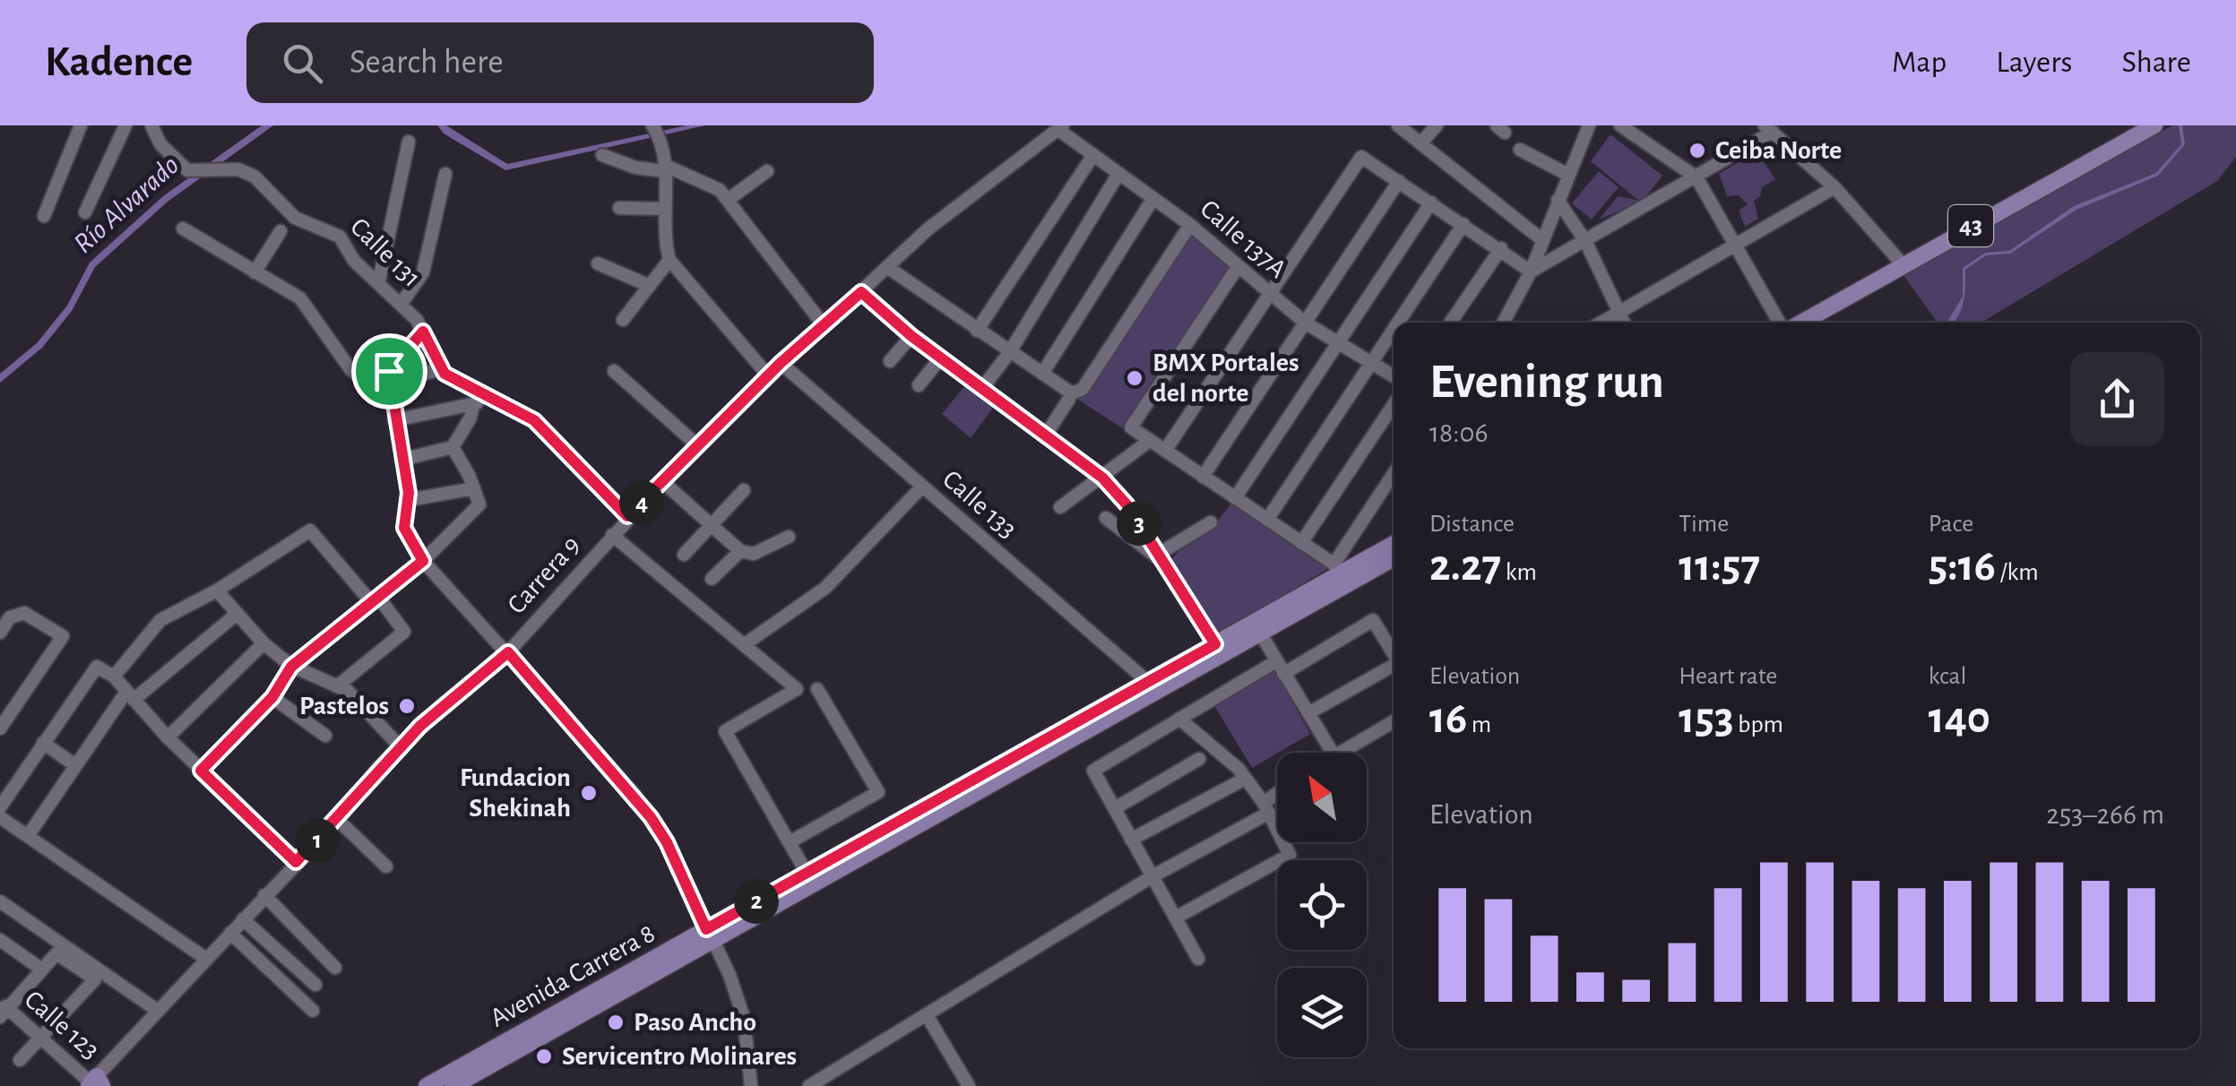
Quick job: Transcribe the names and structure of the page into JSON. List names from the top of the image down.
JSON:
{
  "streets": {
    "main road": ["43", "Avenida Carrera 8"],
    "street": [
      "Calle 137A",
      "Calle 131",
      "Calle 133",
      "Carrera 9",
      "Calle 123"
    ]
  },
  "crossings": [
    ["Calle 137A", "Carrera 9"],
    ["Calle 133", "Carrera 9"],
    ["Calle 133", "Avenida Carrera 8"],
    ["Carrera 9", "Calle 123"]
  ],
  "water": ["Río Alvarado"],
  "places": [
    "Ceiba Norte",
    "BMX Portales del norte",
    "Pastelos",
    "Fundacion Shekinah",
    "Paso Ancho",
    "Servicentro Molinares"
  ],
  "north": "top left",
  "page": {
    "header": "Kadence",
    "search": "Search here",
    "nav": ["Map", "Layers", "Share"],
    "heading": ["Evening run", "18:06"],
    "stats": [
      ["Distance", "2.27 km"],
      ["Time", "11:57"],
      ["Pace", "5:16 /km"],
      ["Elevation", "16 m"],
      ["Heart rate", "153 bpm"],
      ["kcal", "140"]
    ],
    "pins": [
      "4",
      "3",
      "1",
      "2"
    ],
    "chart": ["Elevation", "253–266 m"]
  }
}
